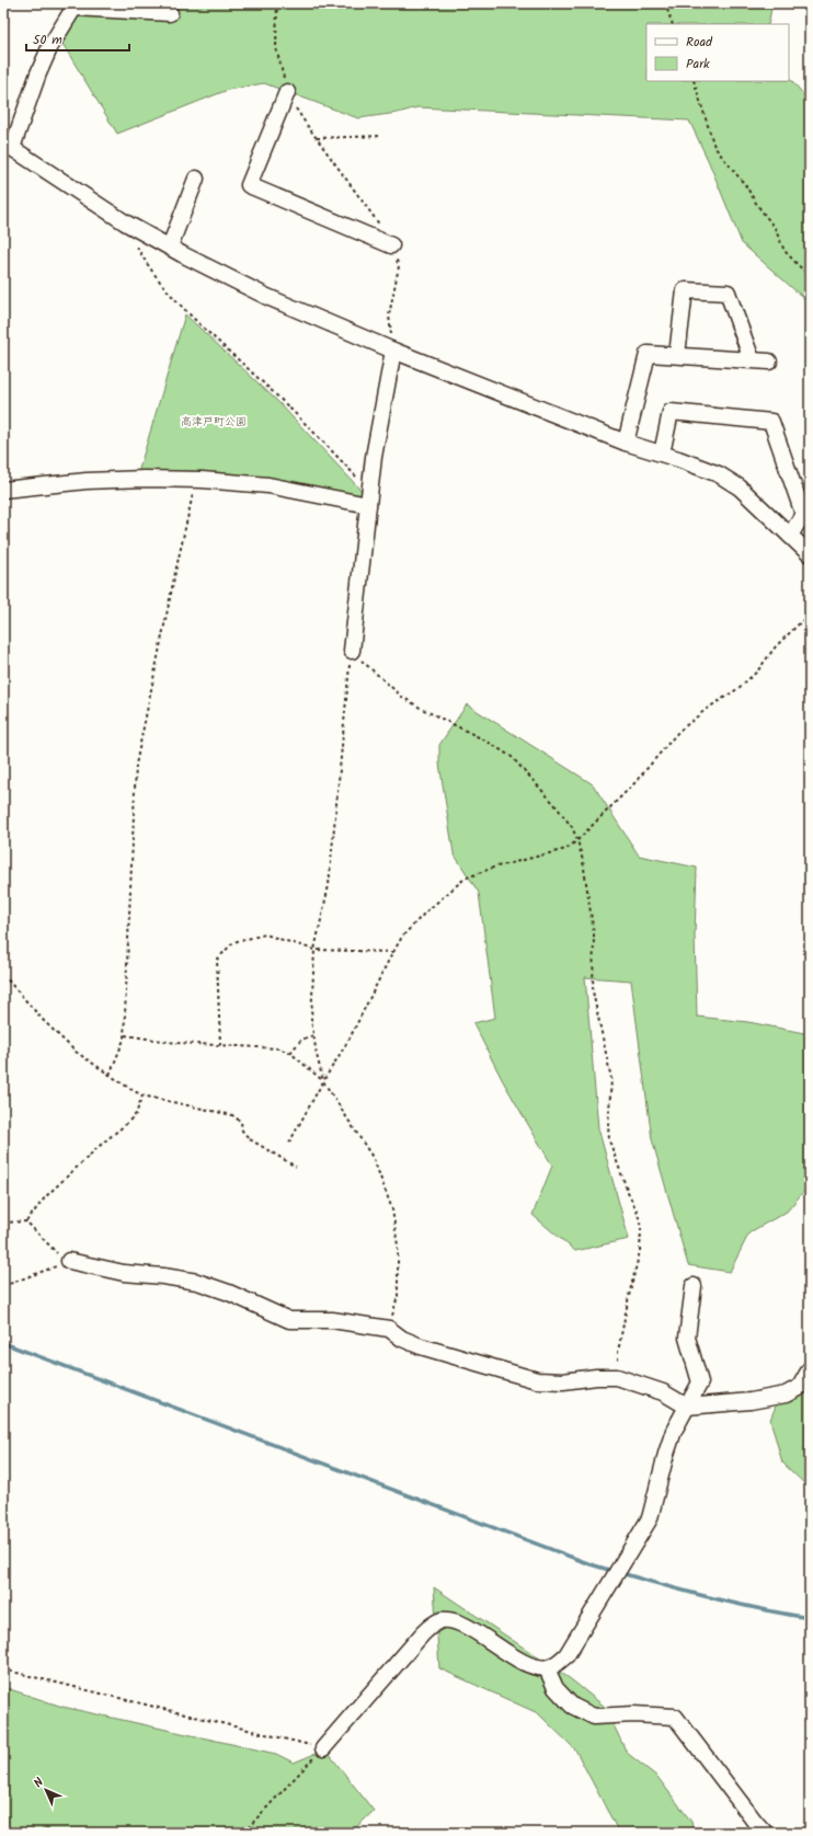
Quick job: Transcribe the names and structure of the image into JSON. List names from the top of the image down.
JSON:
{
  "parks": ["高津戸町公園"],
  "legend": ["Road", "Park"],
  "scale_bar": "50 m",
  "north": "top left"
}
